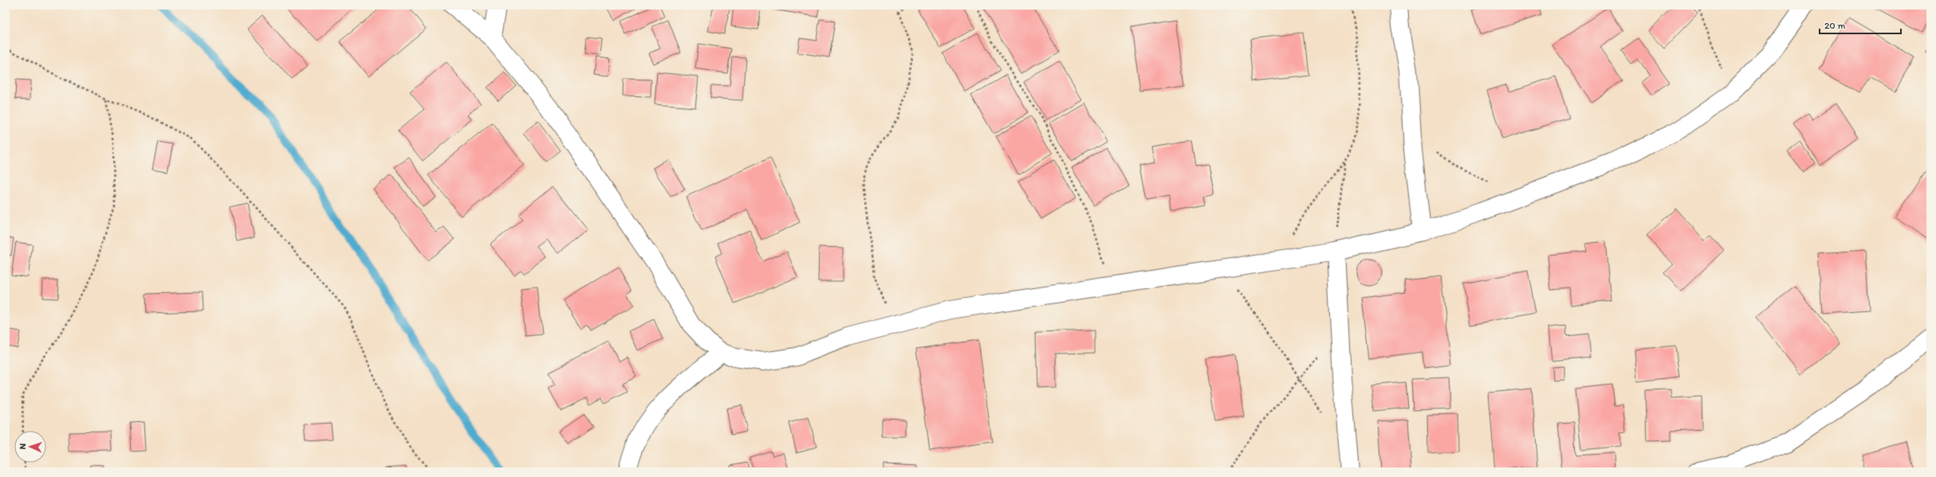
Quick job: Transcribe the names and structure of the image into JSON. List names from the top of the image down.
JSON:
{
  "scale_bar": "20 m",
  "north": "left"
}
